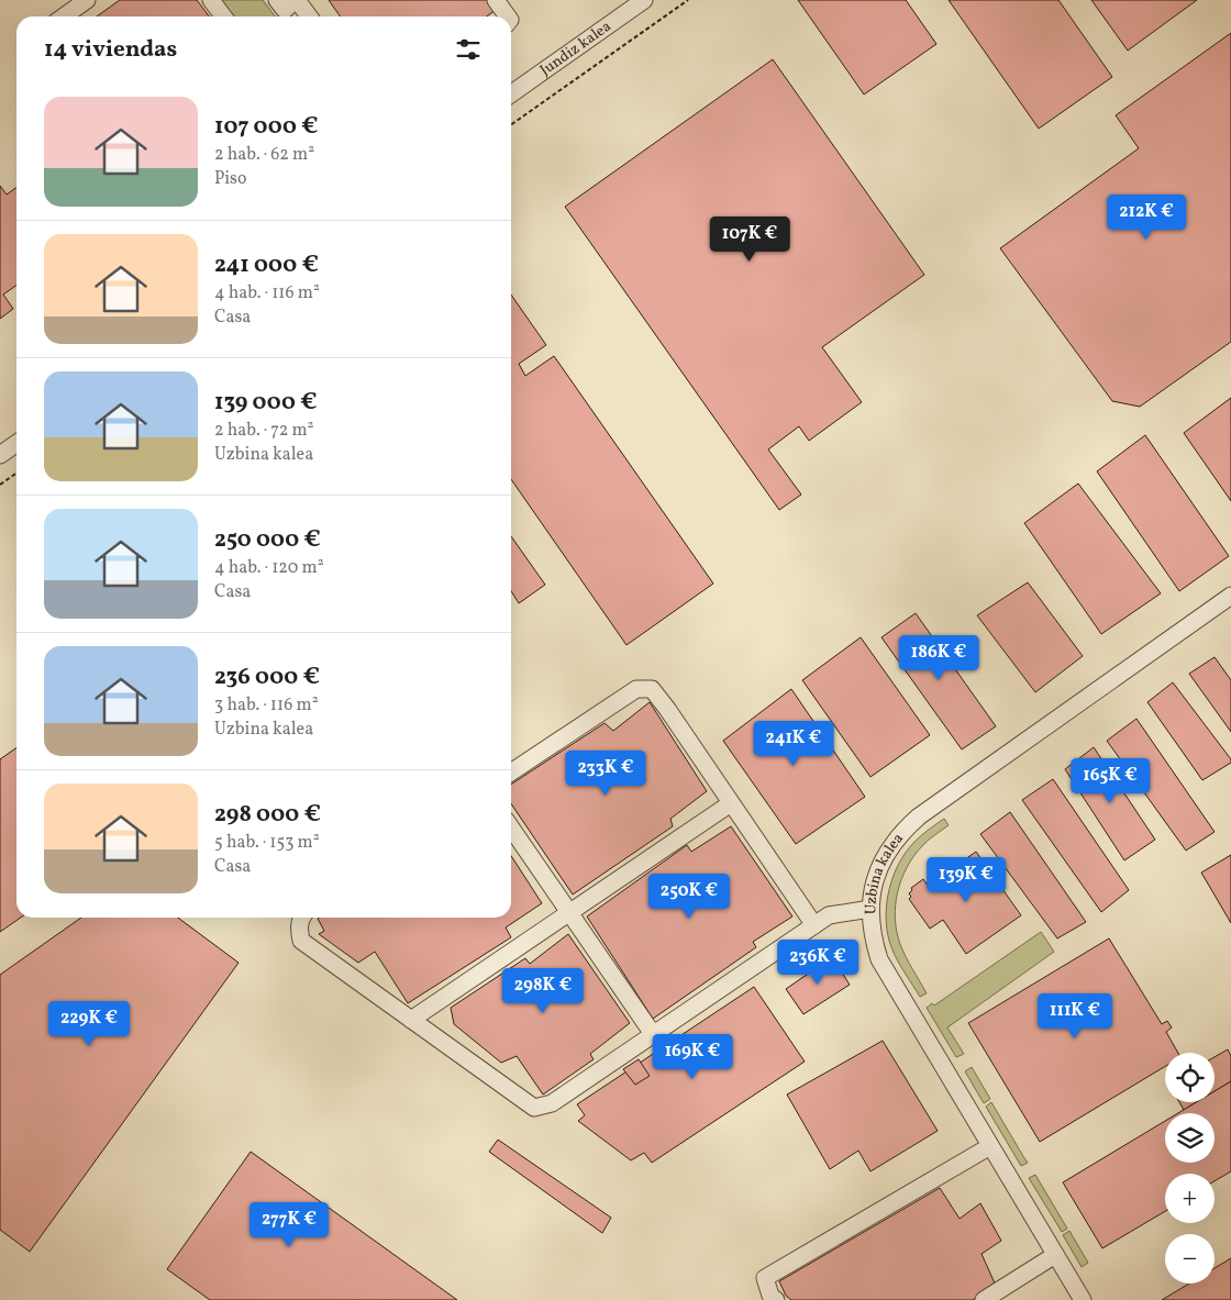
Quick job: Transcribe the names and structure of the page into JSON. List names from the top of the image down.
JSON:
{
  "streets": {
    "street": ["Jundiz kalea", "Uzbina kalea"]
  },
  "page": {
    "heading": "14 viviendas",
    "list": [
      {
        "name": "107 000 €",
        "note": "2 hab. · 62 m² · Piso"
      },
      {
        "name": "241 000 €",
        "note": "4 hab. · 116 m² · Casa"
      },
      {
        "name": "139 000 €",
        "note": "2 hab. · 72 m² · Uzbina kalea"
      },
      {
        "name": "250 000 €",
        "note": "4 hab. · 120 m² · Casa"
      },
      {
        "name": "236 000 €",
        "note": "3 hab. · 116 m² · Uzbina kalea"
      },
      {
        "name": "298 000 €",
        "note": "5 hab. · 153 m² · Casa"
      }
    ],
    "price": [
      "212K €",
      "107K €",
      "186K €",
      "241K €",
      "233K €",
      "165K €",
      "139K €",
      "250K €",
      "236K €",
      "298K €",
      "111K €",
      "229K €",
      "169K €",
      "277K €"
    ],
    "map_buttons": ["+", "−"]
  }
}
